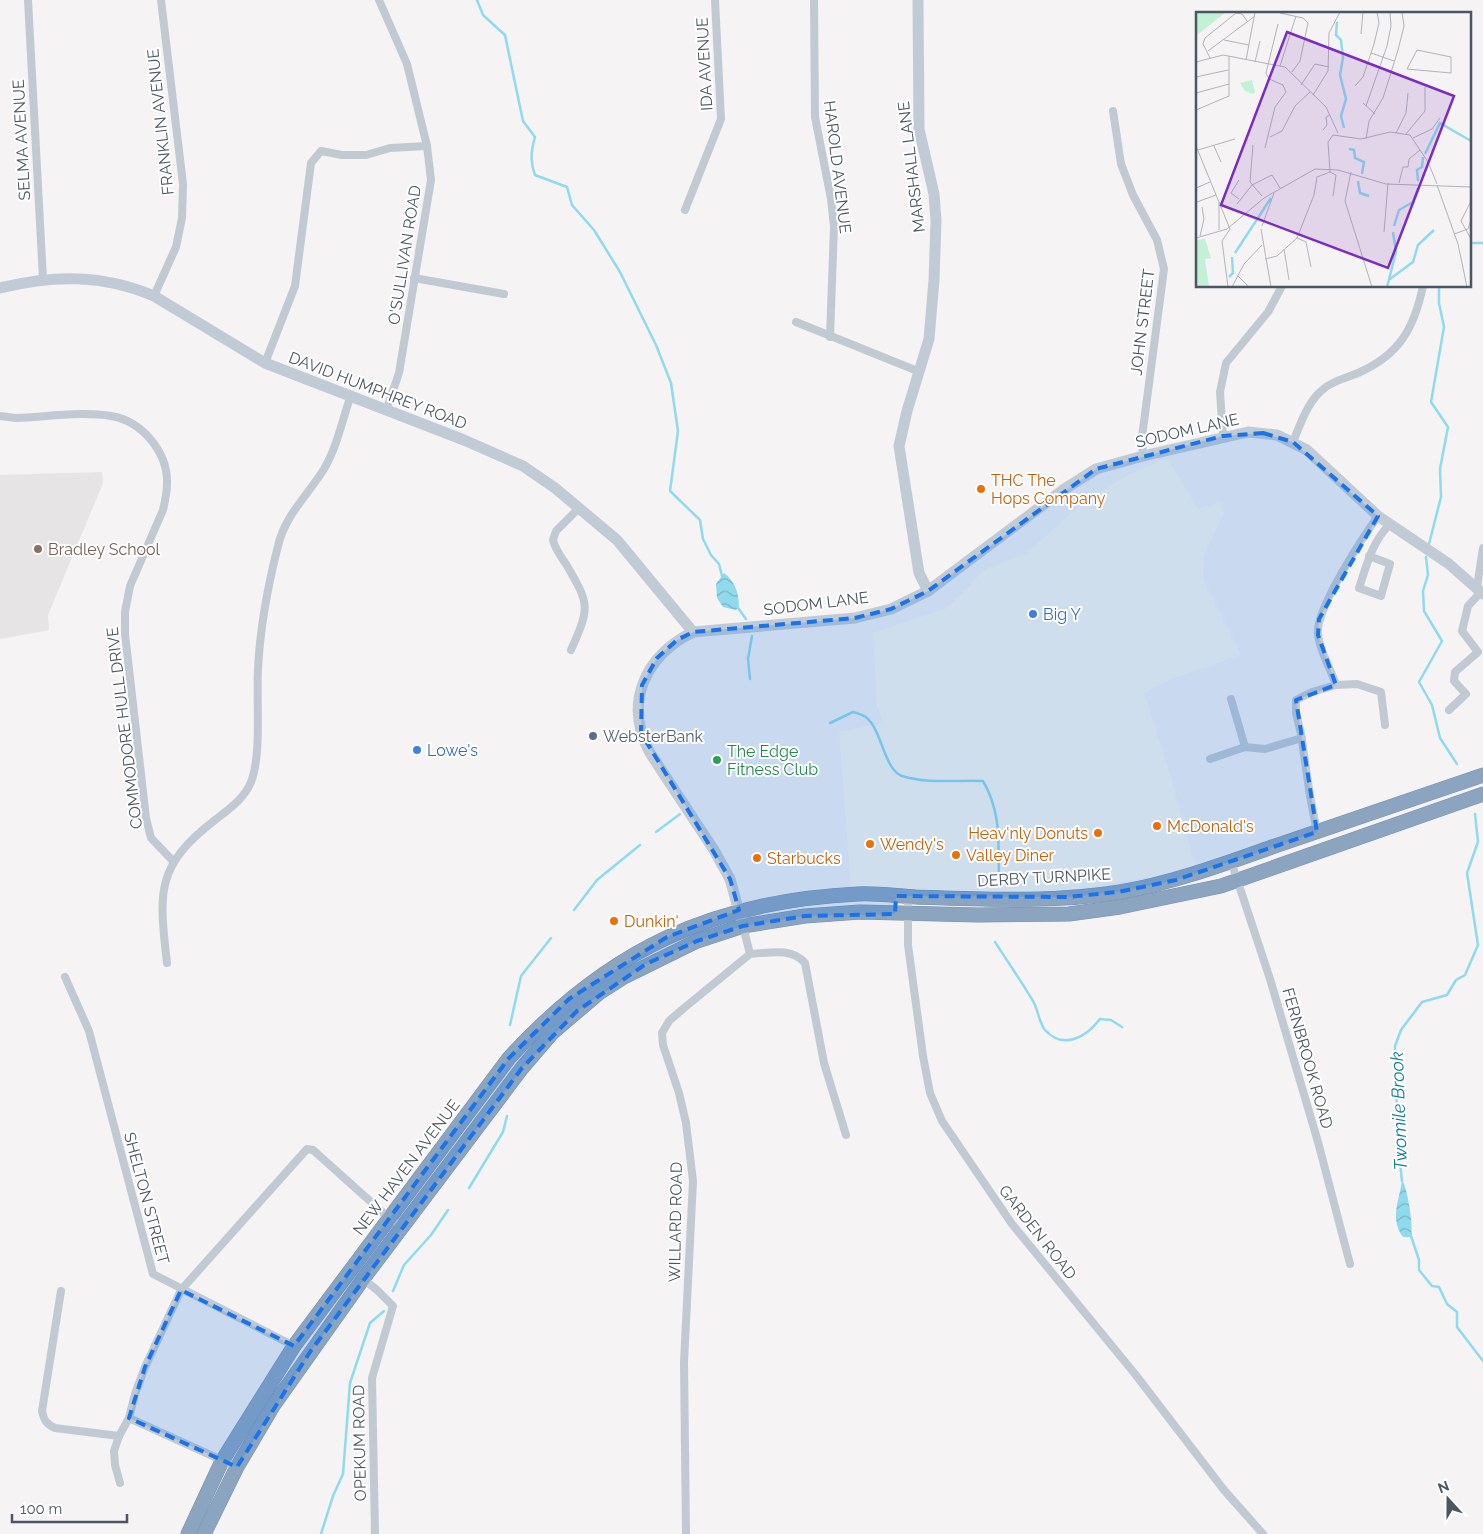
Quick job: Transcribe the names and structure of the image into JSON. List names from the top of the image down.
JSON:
{
  "streets": {
    "highway": ["DERBY TURNPIKE", "NEW HAVEN AVENUE"],
    "street": [
      "IDA AVENUE",
      "FRANKLIN AVENUE",
      "SELMA AVENUE",
      "HAROLD AVENUE",
      "MARSHALL LANE",
      "O'SULLIVAN ROAD",
      "JOHN STREET",
      "DAVID HUMPHREY ROAD",
      "SODOM LANE",
      "COMMODORE HULL DRIVE",
      "FERNBROOK ROAD",
      "SHELTON STREET",
      "WILLARD ROAD",
      "GARDEN ROAD",
      "OPEKUM ROAD"
    ]
  },
  "crossings": [
    ["FRANKLIN AVENUE", "DAVID HUMPHREY ROAD"],
    ["SELMA AVENUE", "DAVID HUMPHREY ROAD"],
    ["MARSHALL LANE", "SODOM LANE"],
    ["O'SULLIVAN ROAD", "DAVID HUMPHREY ROAD"],
    ["JOHN STREET", "SODOM LANE"],
    ["DAVID HUMPHREY ROAD", "SODOM LANE"],
    ["SODOM LANE", "DERBY TURNPIKE"],
    ["SODOM LANE", "NEW HAVEN AVENUE"],
    ["DERBY TURNPIKE", "FERNBROOK ROAD"],
    ["DERBY TURNPIKE", "NEW HAVEN AVENUE"],
    ["NEW HAVEN AVENUE", "SHELTON STREET"],
    ["NEW HAVEN AVENUE", "OPEKUM ROAD"]
  ],
  "water": ["Twomile Brook"],
  "places": [
    "THC The Hops Company",
    "Bradley School",
    "Big Y",
    "WebsterBank",
    "Lowe's",
    "The Edge Fitness Club",
    "McDonald's",
    "Heav'nly Donuts",
    "Wendy's",
    "Valley Diner",
    "Starbucks",
    "Dunkin'"
  ],
  "scale_bar": "100 m",
  "north": "top"
}
